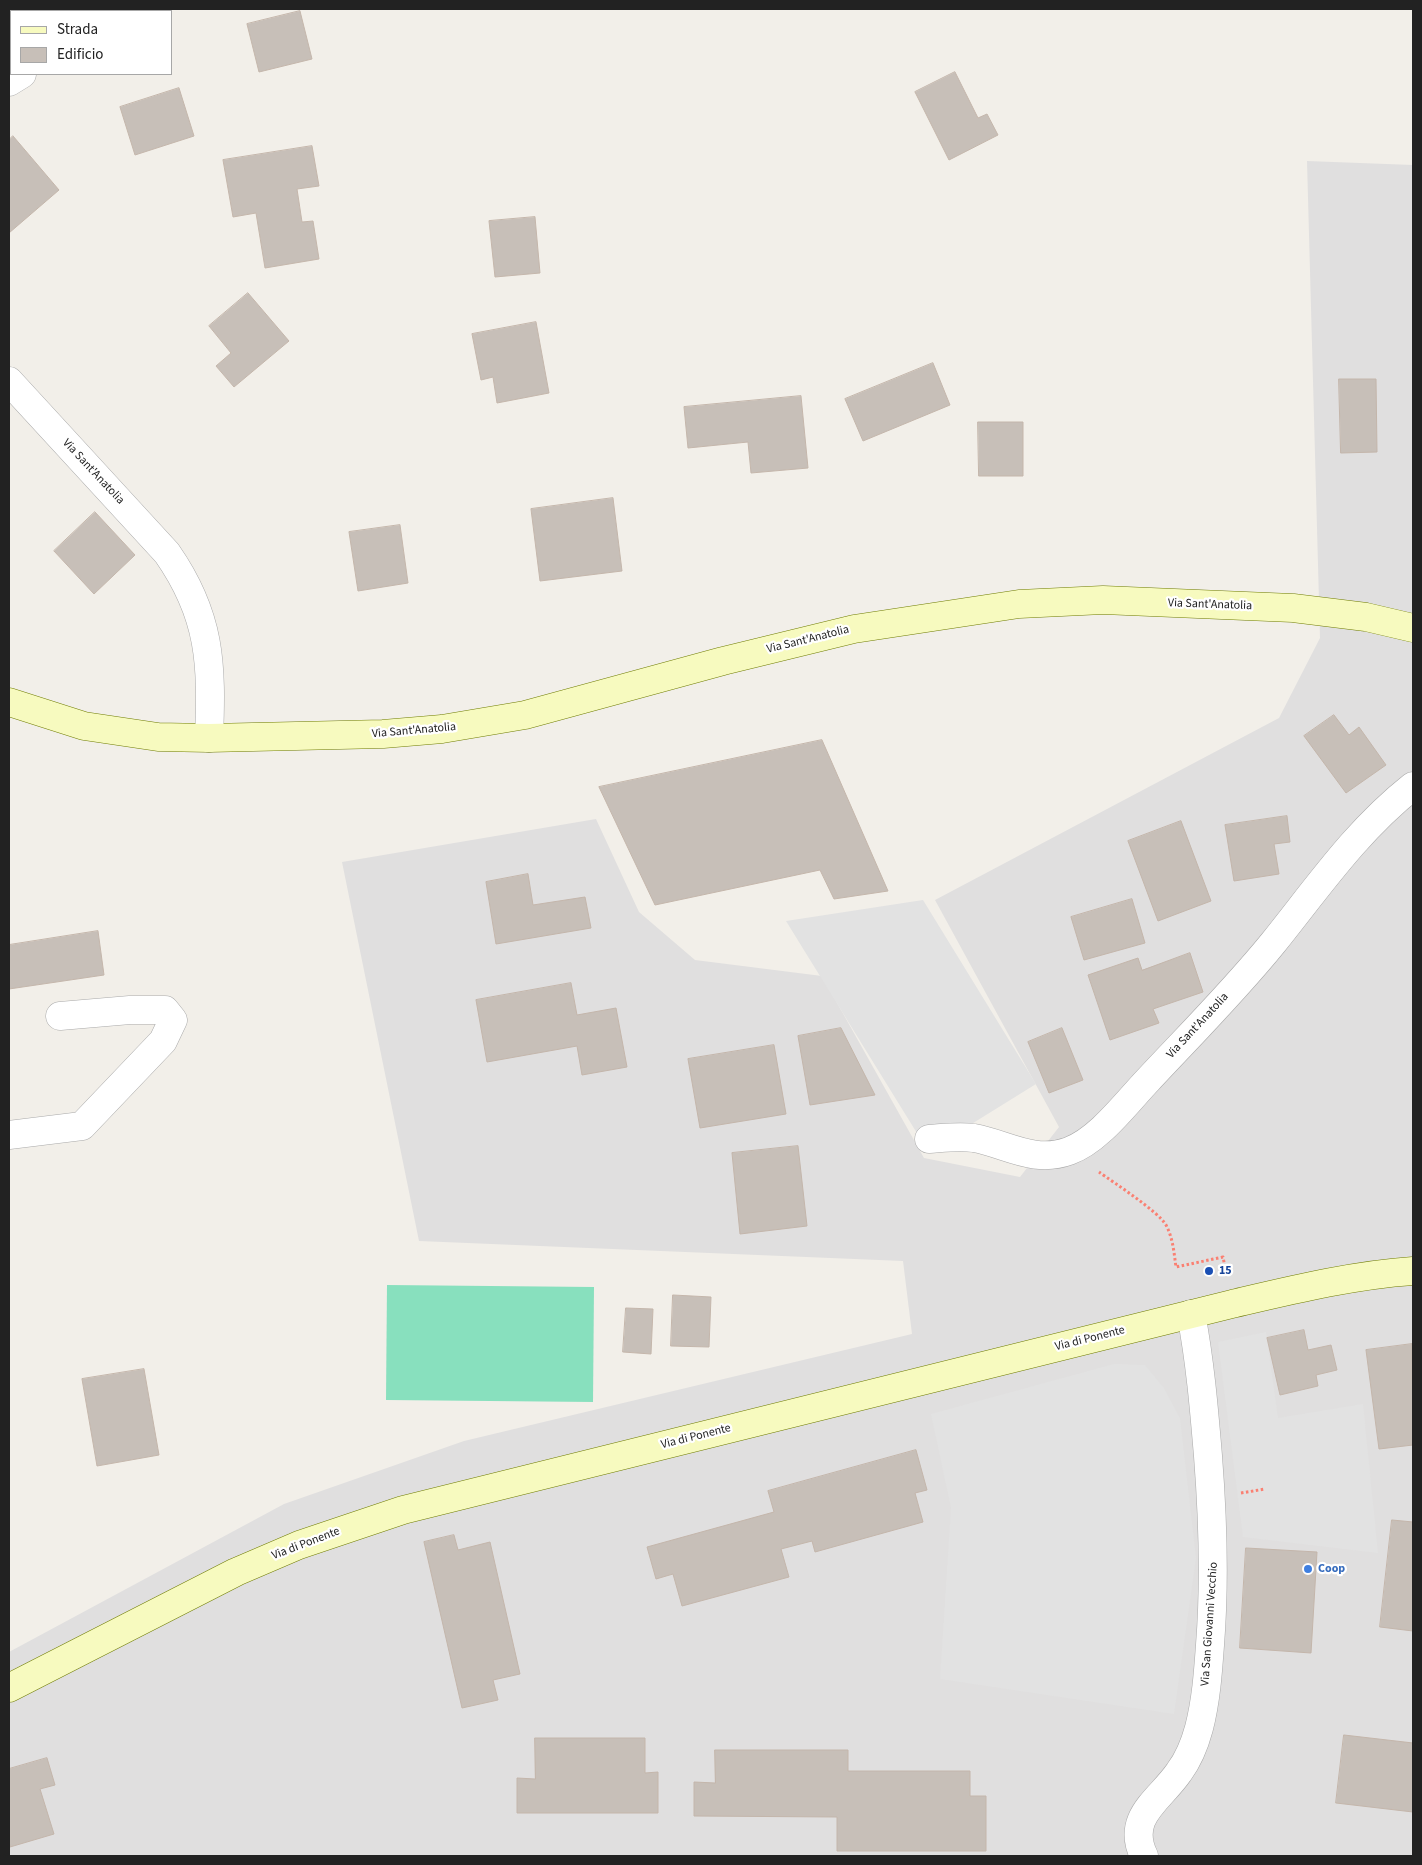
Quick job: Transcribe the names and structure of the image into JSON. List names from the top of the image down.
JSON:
{
  "streets": {
    "main road": ["Via Sant'Anatolia", "Via di Ponente"],
    "street": ["Via San Giovanni Vecchio"]
  },
  "crossings": [
    ["Via di Ponente", "Via San Giovanni Vecchio"]
  ],
  "places": ["15", "Coop"],
  "legend": ["Strada", "Edificio"]
}
